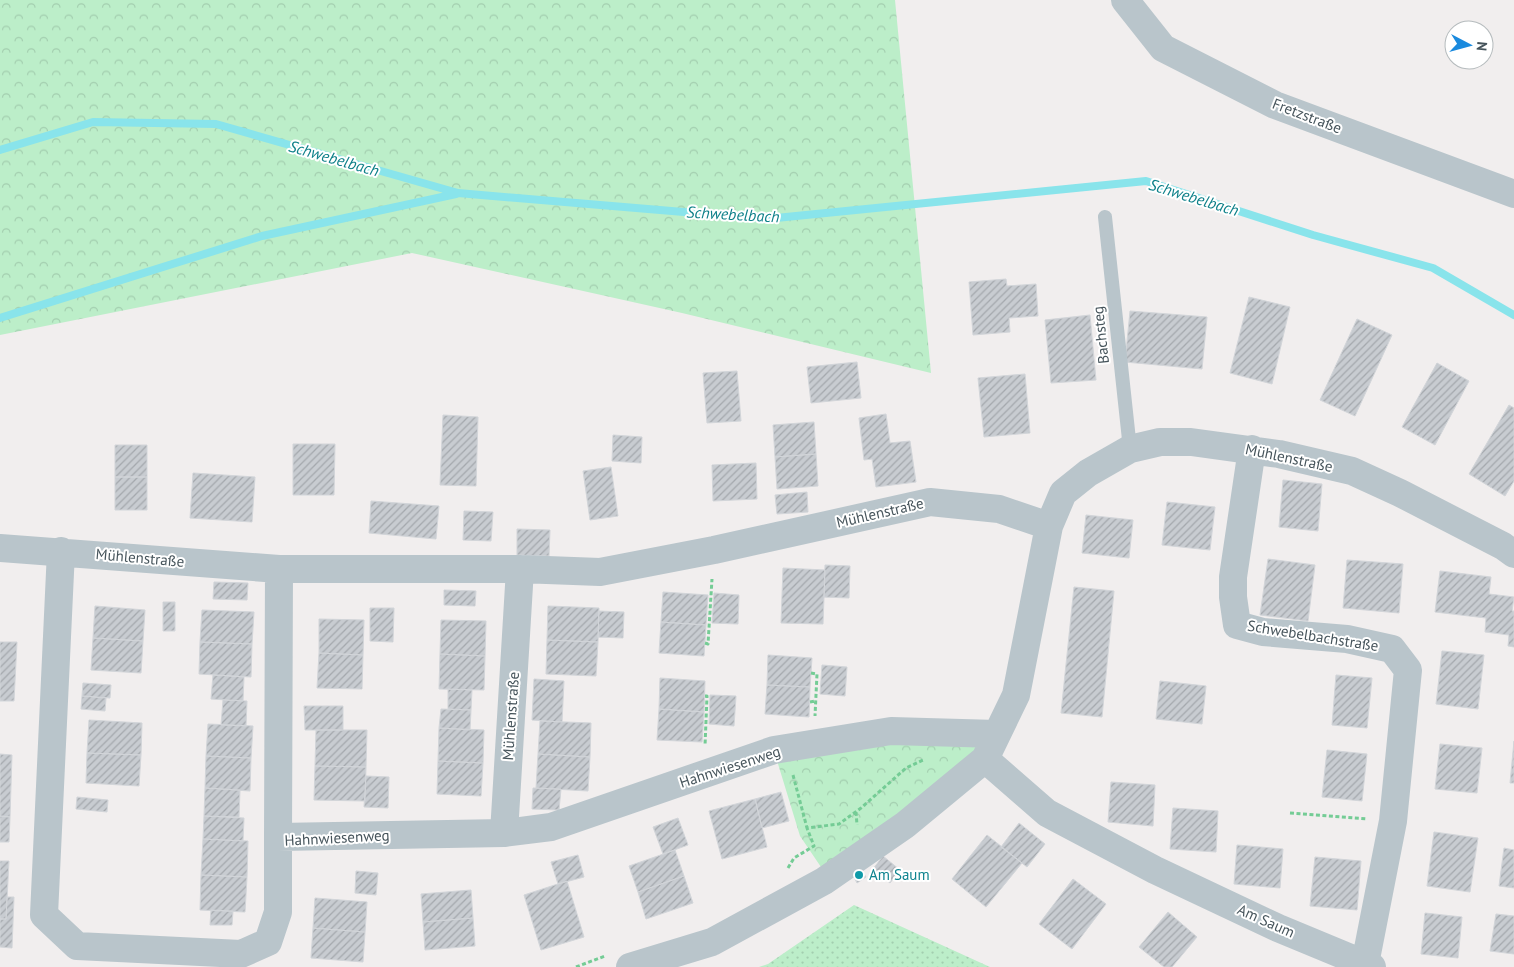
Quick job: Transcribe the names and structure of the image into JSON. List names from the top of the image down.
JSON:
{
  "streets": {
    "street": [
      "Fretzstraße",
      "Mühlenstraße",
      "Schwebelbachstraße",
      "Hahnwiesenweg",
      "Am Saum"
    ],
    "lane": ["Bachsteg"]
  },
  "crossings": [
    ["Bachsteg", "Mühlenstraße"],
    ["Mühlenstraße", "Schwebelbachstraße"],
    ["Mühlenstraße", "Hahnwiesenweg"],
    ["Schwebelbachstraße", "Am Saum"]
  ],
  "water": ["Schwebelbach"],
  "places": ["Am Saum"],
  "north": "right"
}
